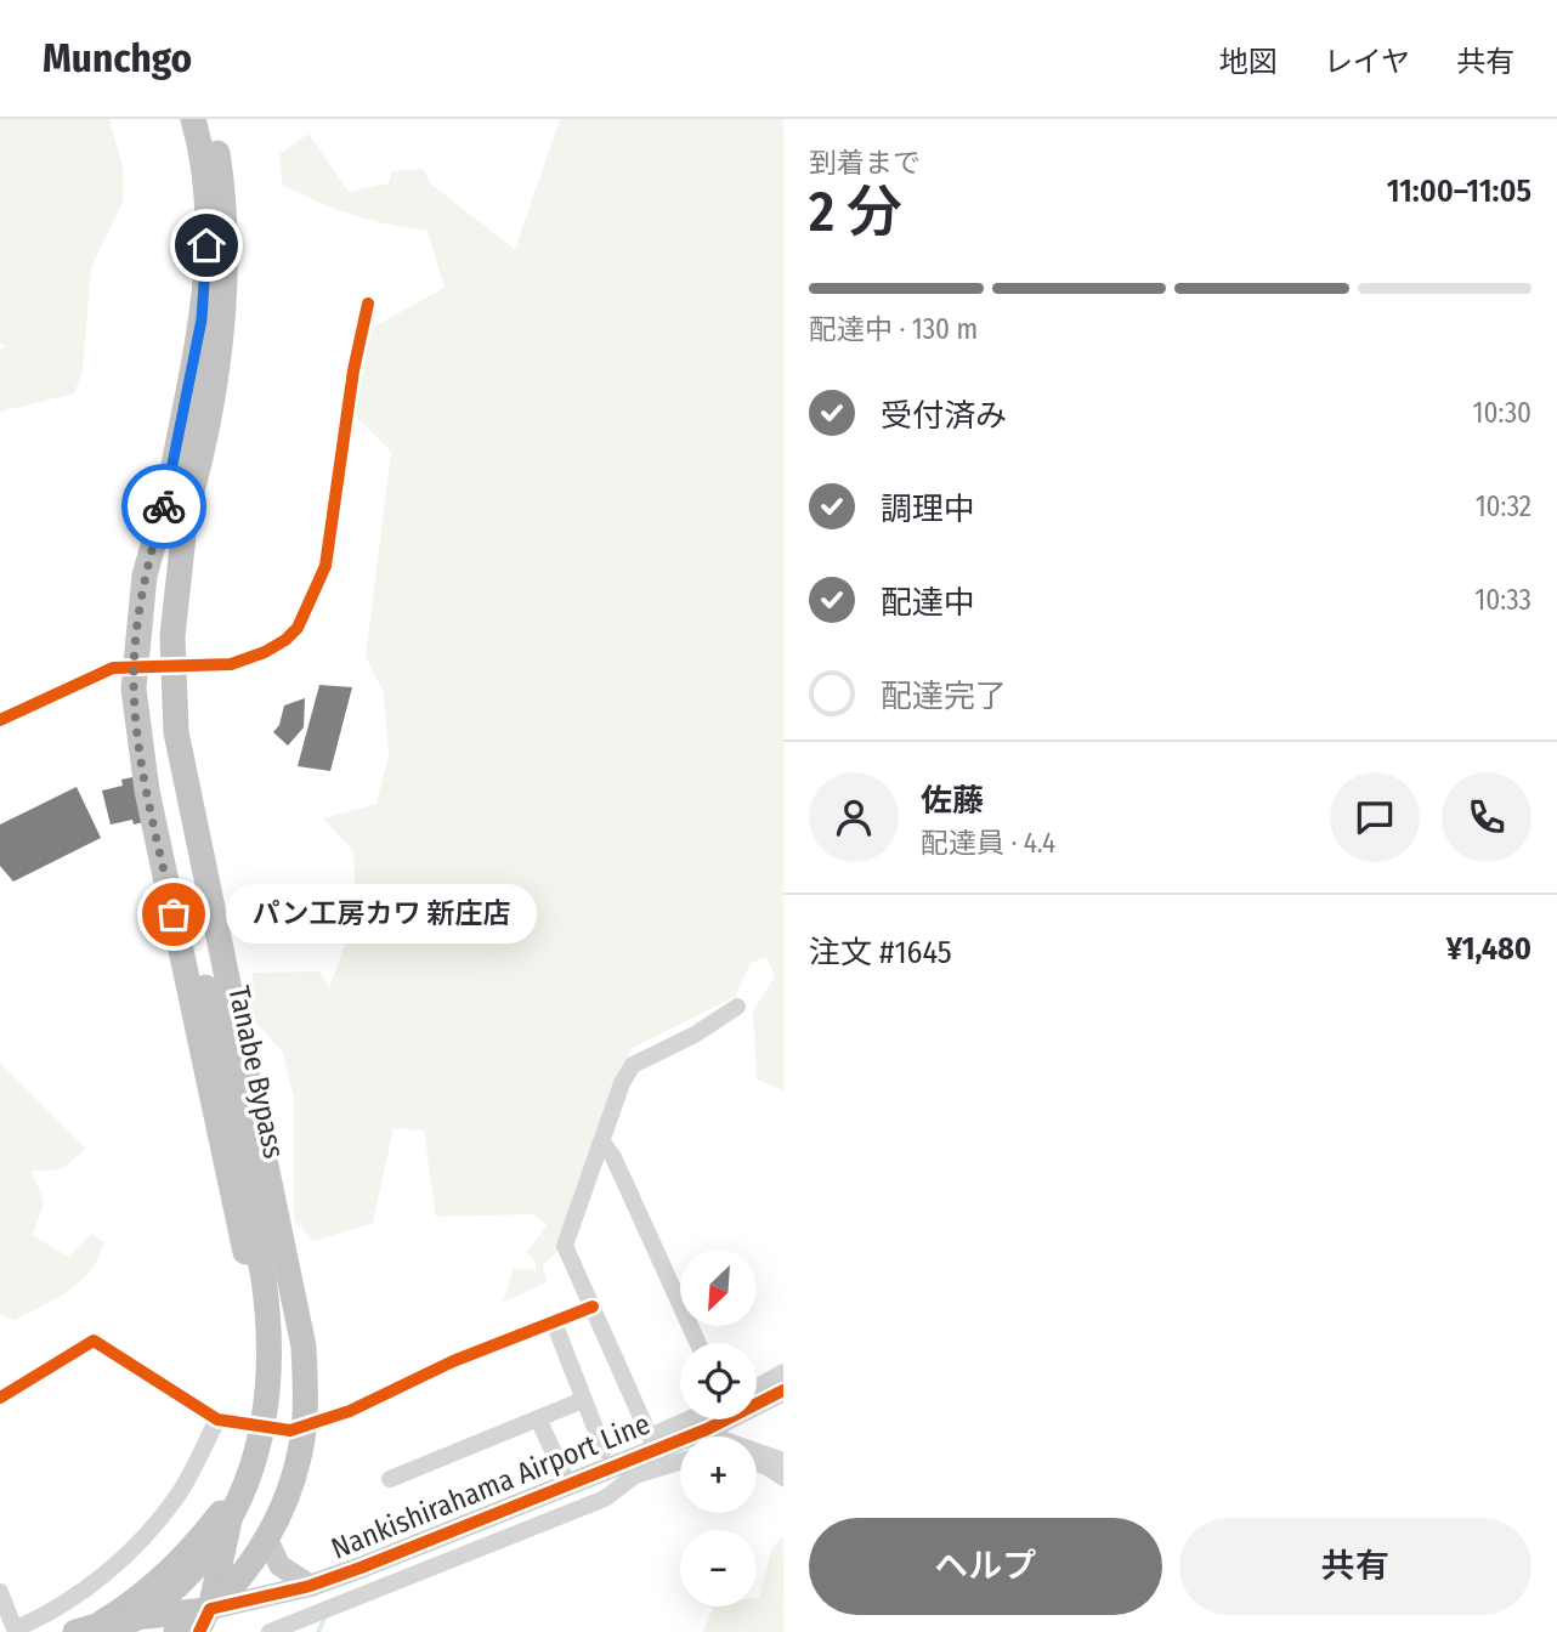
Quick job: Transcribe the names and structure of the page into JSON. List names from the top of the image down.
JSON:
{
  "streets": {
    "highway": ["Tanabe Bypass"],
    "main road": ["Nankishirahama Airport Line"]
  },
  "places": ["パン工房カワ 新庄店"],
  "north": "bottom left",
  "page": {
    "header": "Munchgo",
    "nav": ["地図", "レイヤ", "共有"],
    "heading": ["2 分", "到着まで", "11:00–11:05"],
    "panel": [
      "佐藤",
      "配達員 · 4.4",
      "注文 #1645",
      "¥1,480"
    ],
    "bar": "配達中 · 130 m",
    "list": [
      ["受付済み", "10:30"],
      ["調理中", "10:32"],
      ["配達中", "10:33"],
      "配達完了"
    ],
    "bubble": "パン工房カワ 新庄店",
    "map_buttons": ["+", "−"],
    "buttons": ["ヘルプ", "共有"]
  }
}
